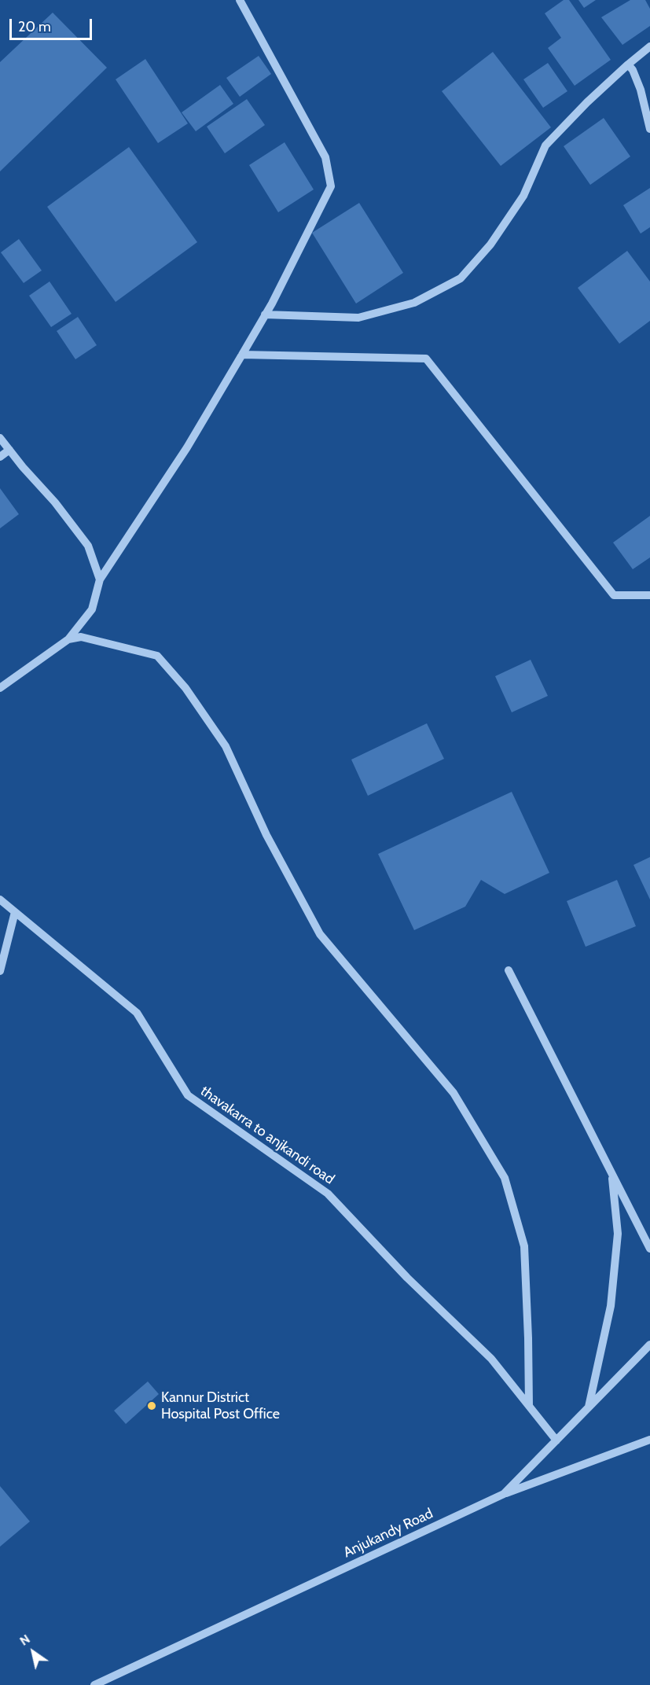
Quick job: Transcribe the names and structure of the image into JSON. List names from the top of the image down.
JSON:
{
  "streets": {
    "street": ["thavakarra to anjkandi road", "Anjukandy Road"]
  },
  "crossings": [
    ["thavakarra to anjkandi road", "Anjukandy Road"]
  ],
  "places": ["Kannur District Hospital Post Office"],
  "scale_bar": "20 m",
  "north": "top left"
}
